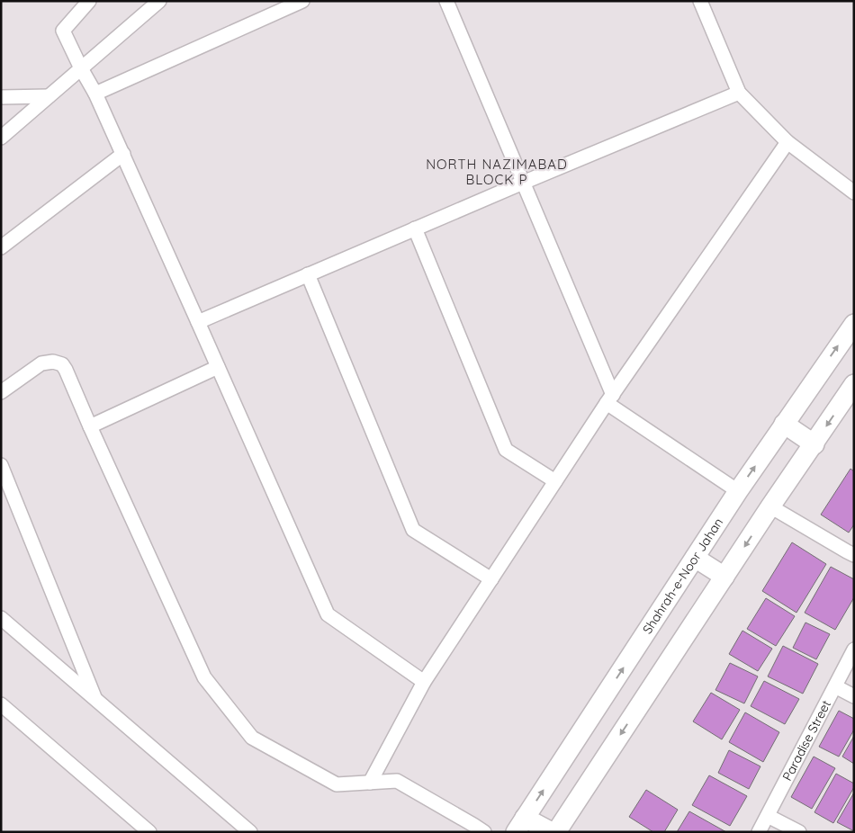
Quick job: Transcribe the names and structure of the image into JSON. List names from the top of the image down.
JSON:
{
  "streets": {
    "main road": ["Shahrah-e-Noor Jahan"],
    "street": ["Paradise Street"]
  },
  "districts": ["NORTH NAZIMABAD BLOCK P"]
}
